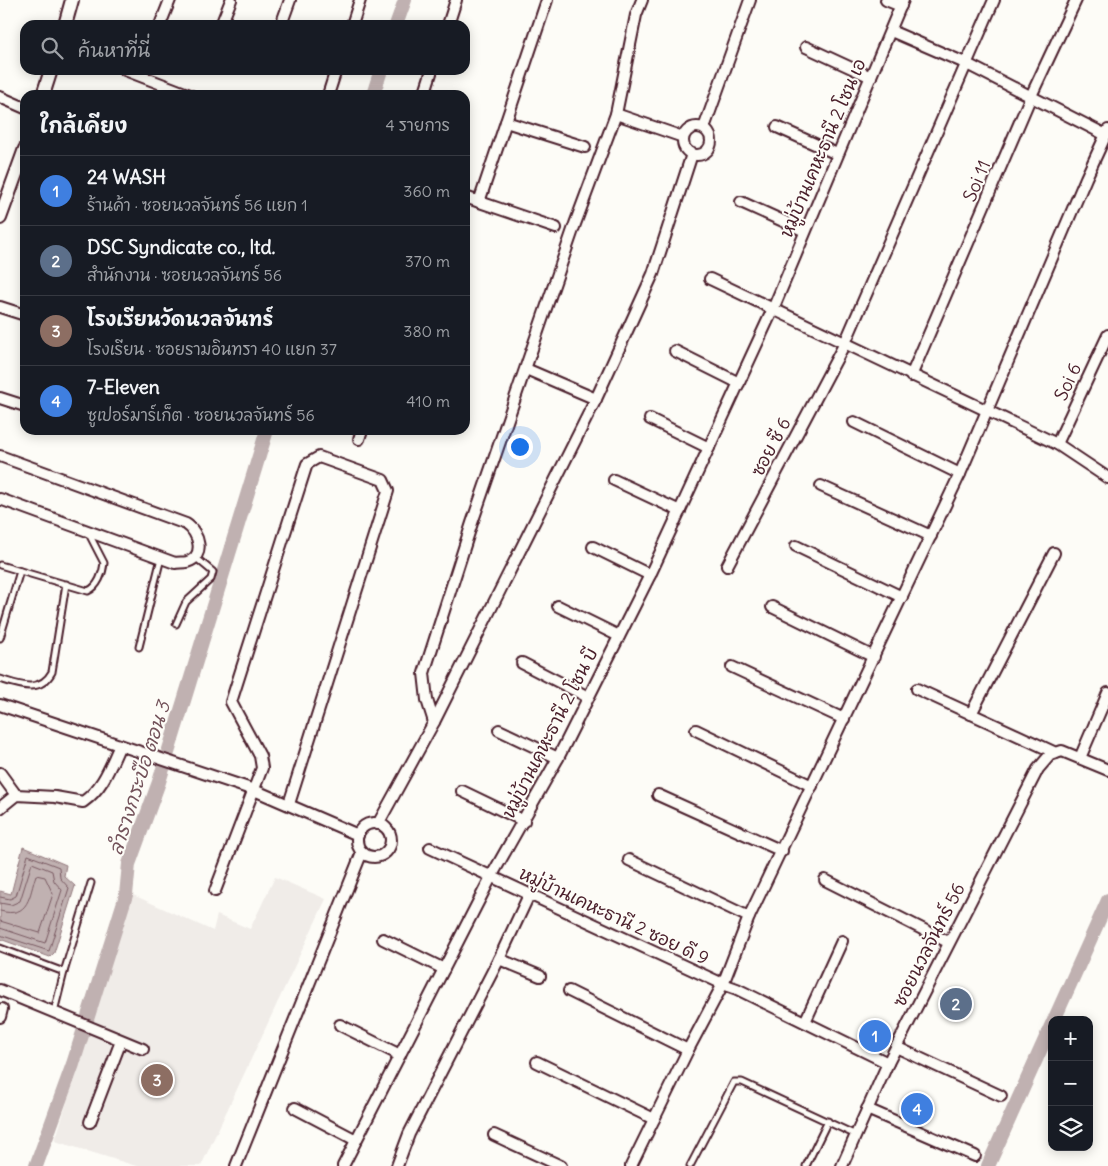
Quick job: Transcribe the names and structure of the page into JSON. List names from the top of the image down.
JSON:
{
  "streets": {
    "street": [
      "หมู่บ้านเคหะธานี 2 โซน เอ",
      "Soi 11",
      "Soi 6",
      "ซอย ซี 6",
      "หมู่บ้านเคหะธานี 2 โซน บี",
      "หมู่บ้านเคหะธานี 2 ซอย ดี 9",
      "ซอยนวลจันทร์ 56"
    ]
  },
  "crossings": [
    ["หมู่บ้านเคหะธานี 2 โซน เอ", "หมู่บ้านเคหะธานี 2 โซน บี"],
    ["หมู่บ้านเคหะธานี 2 โซน บี", "หมู่บ้านเคหะธานี 2 ซอย ดี 9"],
    ["หมู่บ้านเคหะธานี 2 ซอย ดี 9", "ซอยนวลจันทร์ 56"]
  ],
  "water": ["ลำรางกระบือ ตอน 3"],
  "page": {
    "search": "ค้นหาที่นี่",
    "heading": ["ใกล้เคียง", "4 รายการ"],
    "list": [
      {
        "mark": "1",
        "name": "24 WASH",
        "note": "ร้านค้า · ซอยนวลจันทร์ 56 แยก 1",
        "value": "360 m"
      },
      {
        "mark": "2",
        "name": "DSC Syndicate co., ltd.",
        "note": "สำนักงาน · ซอยนวลจันทร์ 56",
        "value": "370 m"
      },
      {
        "mark": "3",
        "name": "โรงเรียนวัดนวลจันทร์",
        "note": "โรงเรียน · ซอยรามอินทรา 40 แยก 37",
        "value": "380 m"
      },
      {
        "mark": "4",
        "name": "7-Eleven",
        "note": "ซูเปอร์มาร์เก็ต · ซอยนวลจันทร์ 56",
        "value": "410 m"
      }
    ],
    "pins": [
      "2",
      "1",
      "3",
      "4"
    ],
    "map_buttons": ["+", "−"]
  }
}
